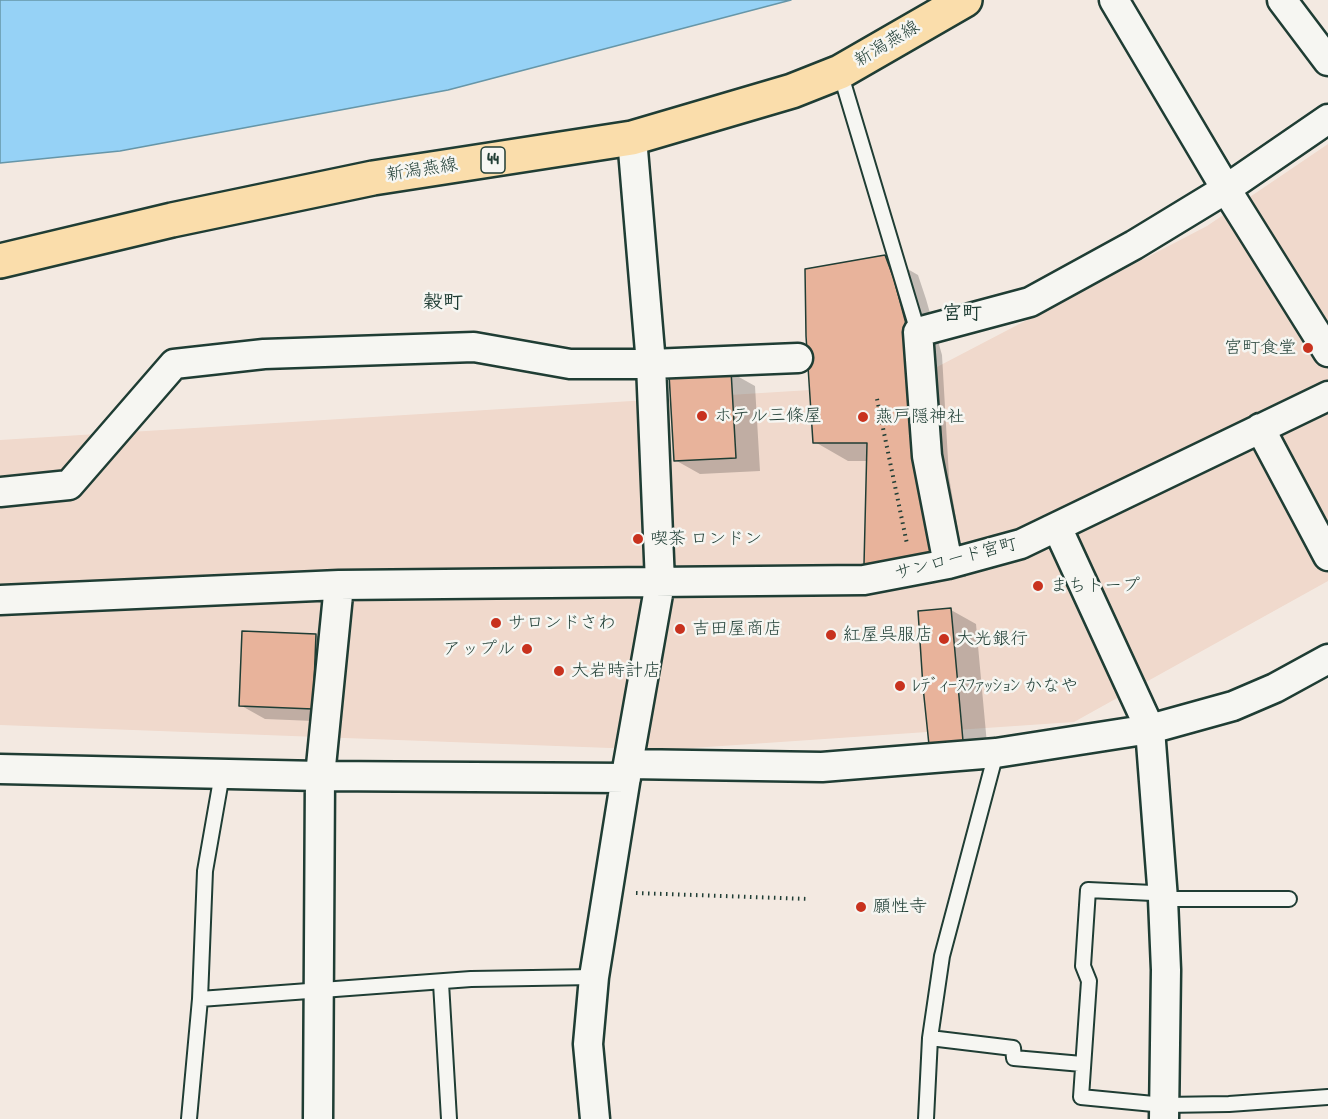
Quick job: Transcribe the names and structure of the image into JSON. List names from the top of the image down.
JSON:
{
  "streets": {
    "main road": ["新潟燕線", "44"],
    "street": ["サンロード宮町"]
  },
  "districts": ["穀町", "宮町"],
  "places": [
    "宮町食堂",
    "ホテル三條屋",
    "燕戸隠神社",
    "喫茶 ロンドン",
    "まちトープ",
    "サロンドさわ",
    "吉田屋商店",
    "紅屋呉服店",
    "大光銀行",
    "アップル",
    "大岩時計店",
    "ﾚﾃﾞｨｰｽﾌｧｯｼｮﾝ かなや",
    "願性寺"
  ]
}
